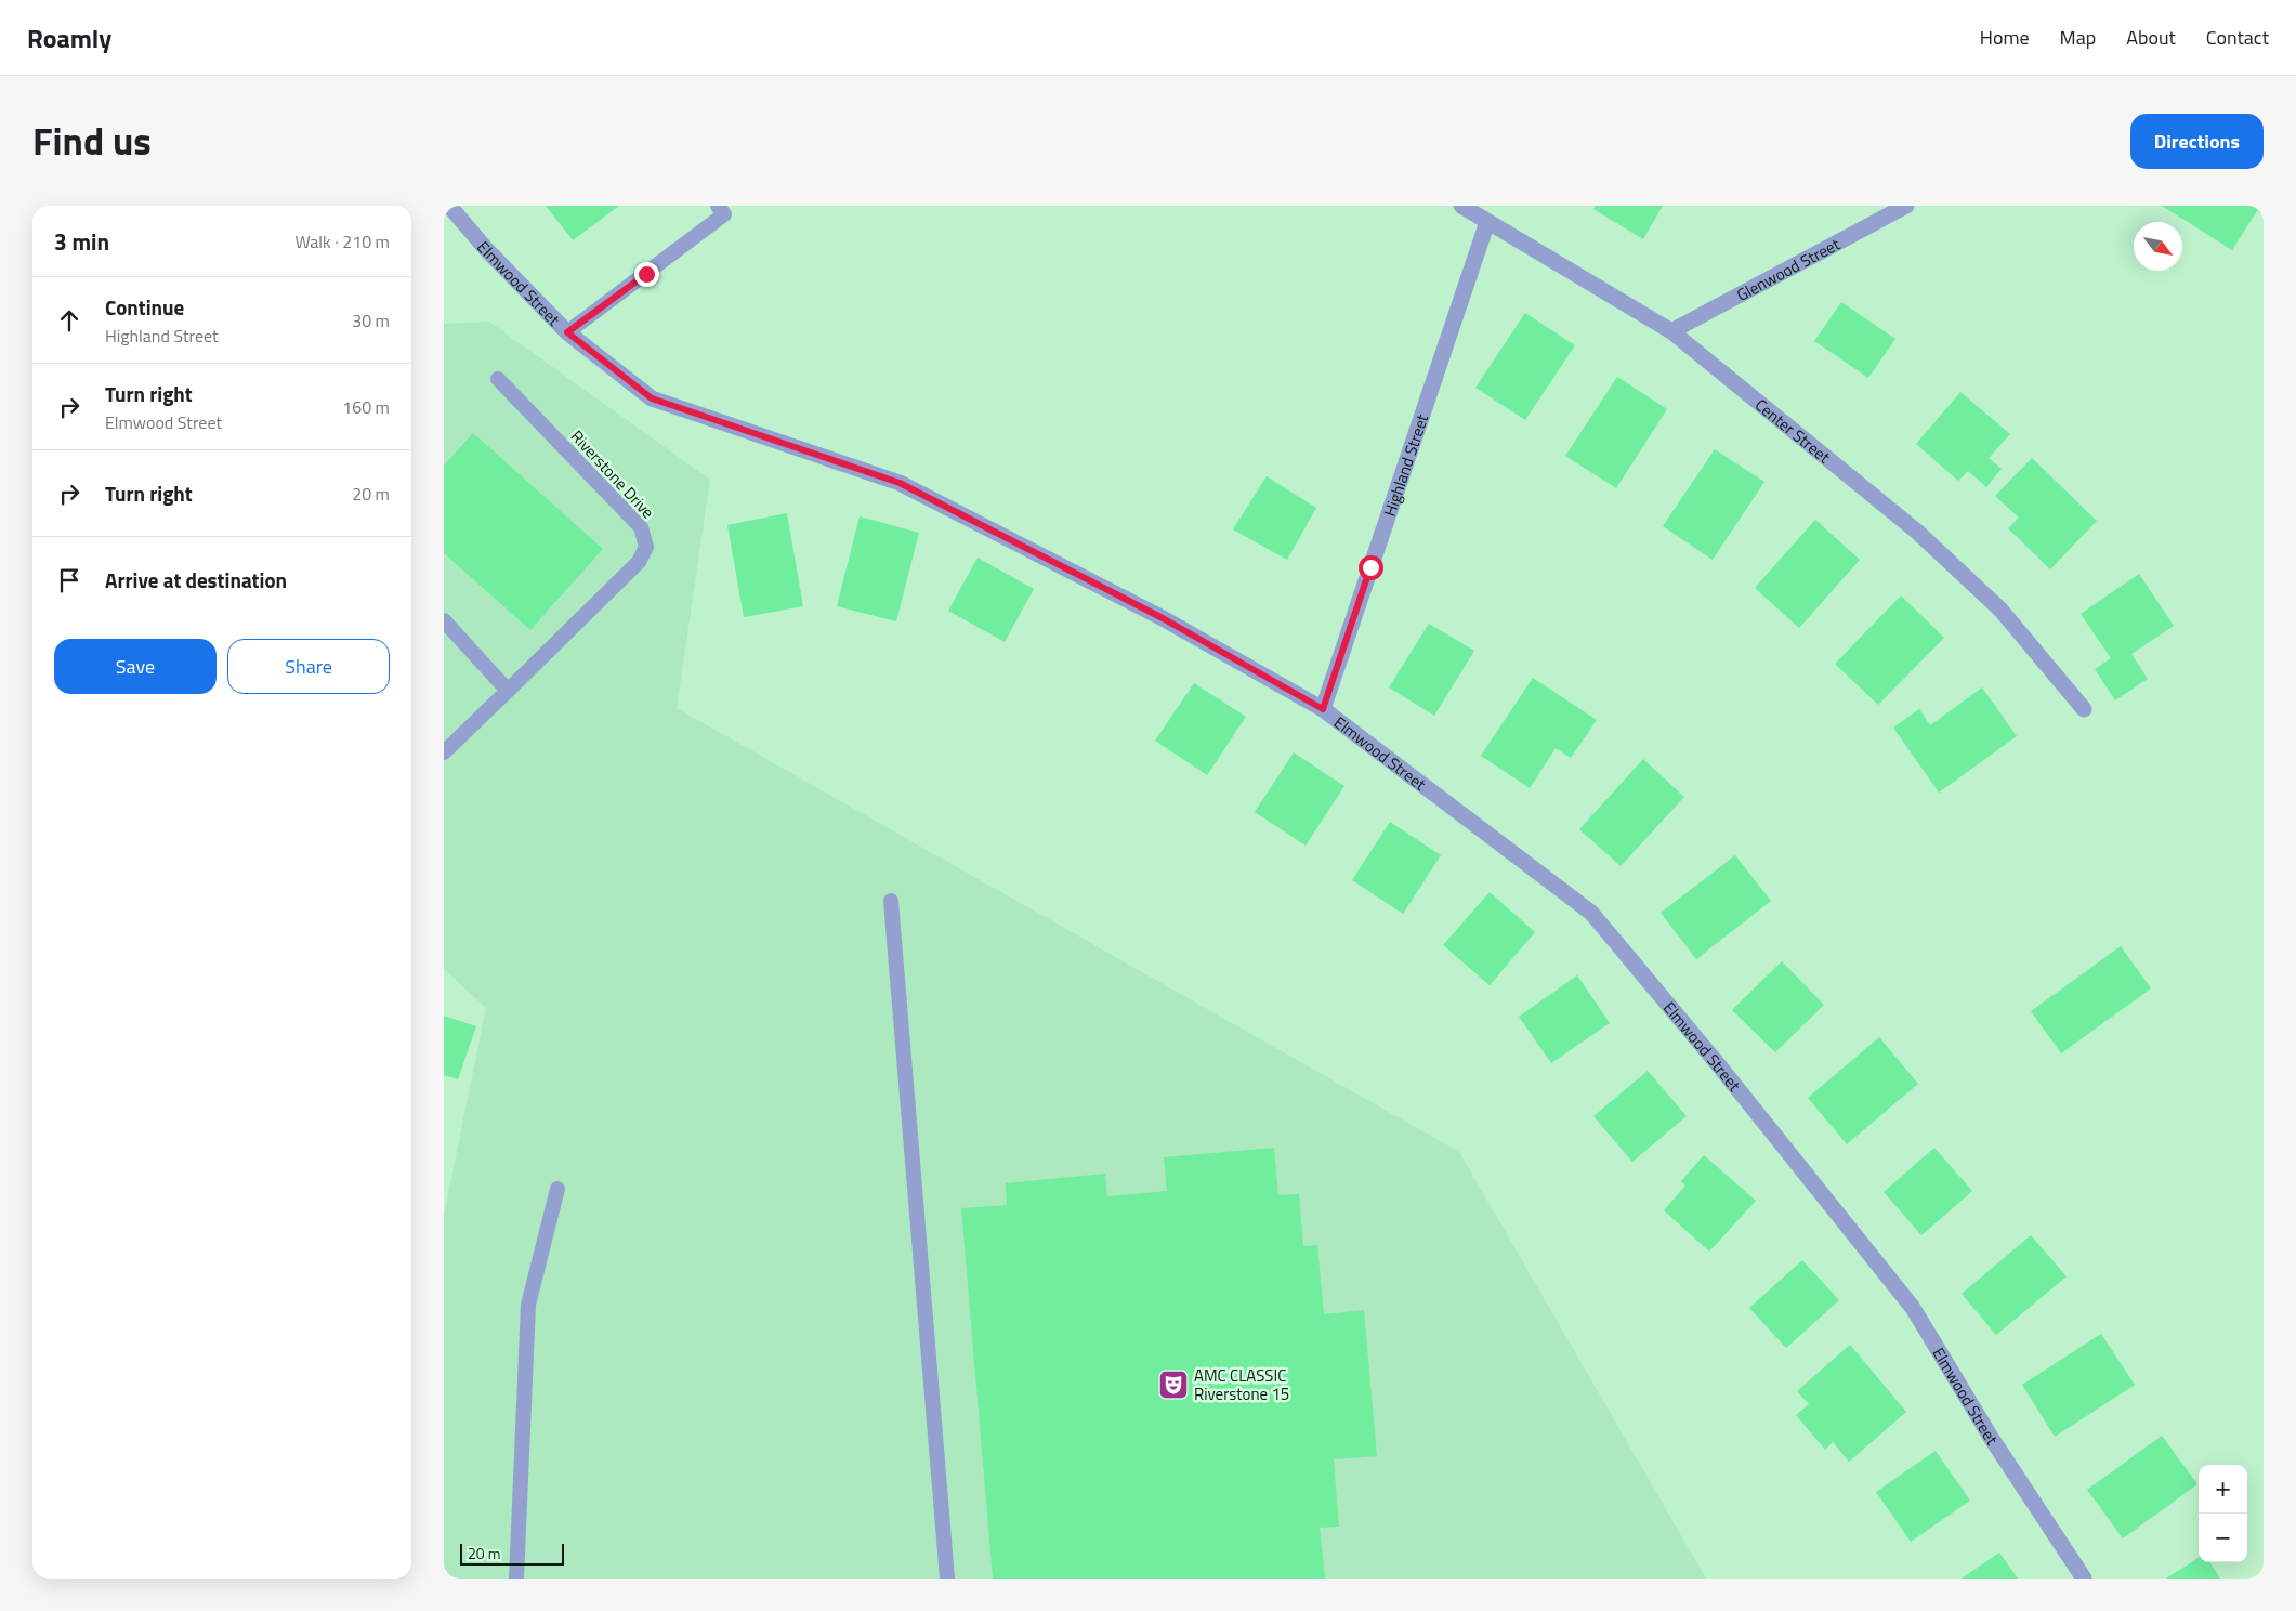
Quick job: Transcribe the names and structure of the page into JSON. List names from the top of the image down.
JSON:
{
  "streets": {
    "street": [
      "Glenwood Street",
      "Elmwood Street",
      "Center Street",
      "Highland Street"
    ],
    "lane": ["Riverstone Drive"]
  },
  "crossings": [
    ["Glenwood Street", "Center Street"],
    ["Elmwood Street", "Highland Street"],
    ["Center Street", "Highland Street"]
  ],
  "places": {
    "theatre": ["AMC CLASSIC Riverstone 15"]
  },
  "scale_bar": "20 m",
  "north": "bottom right",
  "page": {
    "header": "Roamly",
    "nav": [
      "Home",
      "Map",
      "About",
      "Contact"
    ],
    "title": "Find us",
    "buttons": [
      "Directions",
      ["Save", "Share"]
    ],
    "heading": ["3 min", "Walk · 210 m"],
    "list": [
      ["Continue", "Highland Street", "30 m"],
      ["Turn right", "Elmwood Street", "160 m"],
      ["Turn right", "20 m"],
      "Arrive at destination"
    ],
    "map_buttons": ["+", "−"],
    "scale": "20 m"
  }
}
